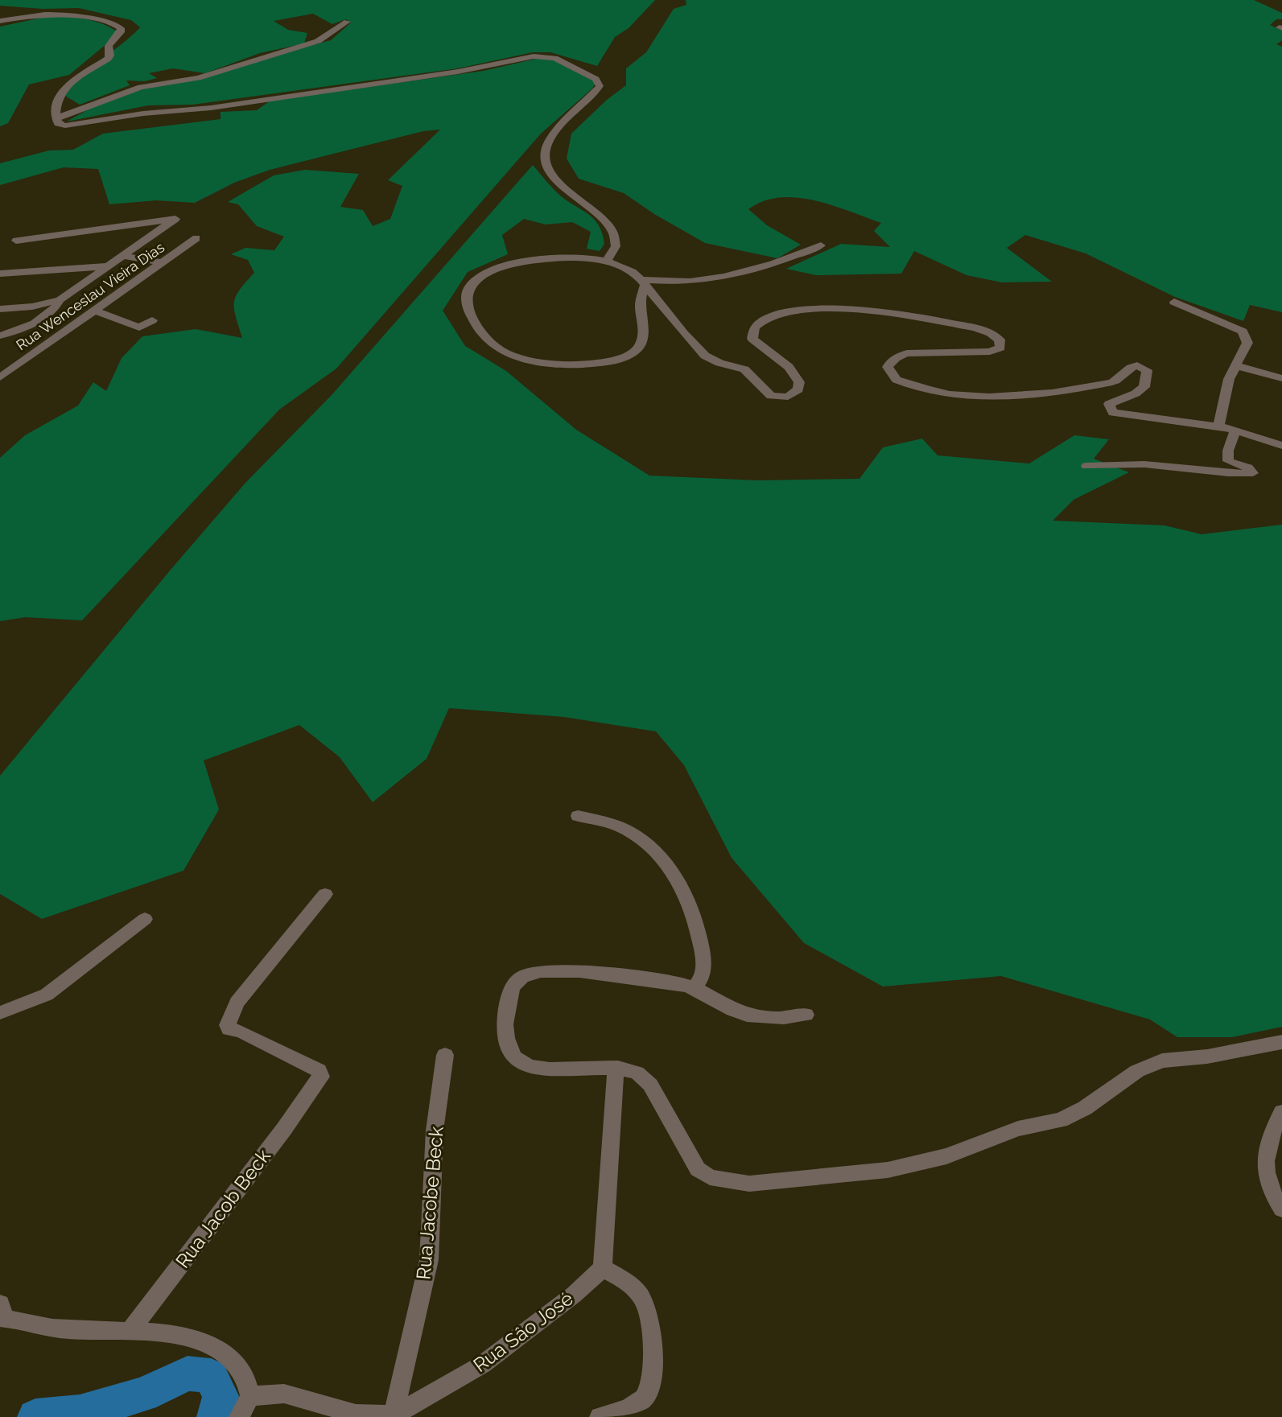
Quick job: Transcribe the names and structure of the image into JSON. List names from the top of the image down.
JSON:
{
  "streets": {
    "street": [
      "Rua Wenceslau Vieira Dias",
      "Rua Jacobe Beck",
      "Rua Jacob Beck",
      "Rua Sâo José"
    ]
  },
  "crossings": [
    ["Rua Jacobe Beck", "Rua Sâo José"]
  ]
}
